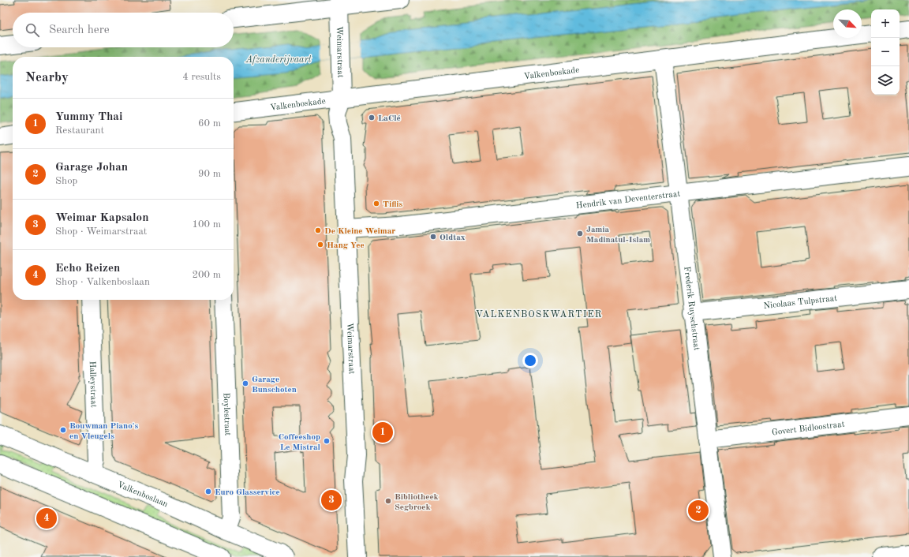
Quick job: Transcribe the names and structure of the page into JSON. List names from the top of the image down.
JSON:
{
  "streets": {
    "street": [
      "Weimarstraat",
      "Valkenboskade",
      "Hendrik van Deventerstraat",
      "Nicolaas Tulpstraat",
      "Frederik Ruyschstraat",
      "Halleystraat",
      "Boylestraat",
      "Govert Bidloostraat",
      "Valkenboslaan"
    ]
  },
  "crossings": [
    ["Weimarstraat", "Valkenboskade"],
    ["Weimarstraat", "Hendrik van Deventerstraat"],
    ["Valkenboskade", "Frederik Ruyschstraat"],
    ["Hendrik van Deventerstraat", "Frederik Ruyschstraat"],
    ["Nicolaas Tulpstraat", "Frederik Ruyschstraat"],
    ["Frederik Ruyschstraat", "Govert Bidloostraat"],
    ["Halleystraat", "Valkenboslaan"],
    ["Boylestraat", "Valkenboslaan"]
  ],
  "districts": ["VALKENBOSKWARTIER"],
  "water": ["Afzanderijvaart"],
  "places": [
    "LaClé",
    "Tiflis",
    "De Kleine Weimar",
    "Jamia Madinatul-Islam",
    "Oldtax",
    "Hang Yee",
    "Garage Bunschoten",
    "Bouwman Piano's en Vleugels",
    "Coffeeshop Le Mistral",
    "Euro Glasservice",
    "Bibliotheek Segbroek"
  ],
  "north": "bottom right",
  "page": {
    "map_buttons": ["+", "−"],
    "search": "Search here",
    "heading": ["Nearby", "4 results"],
    "list": [
      {
        "mark": "1",
        "name": "Yummy Thai",
        "note": "Restaurant",
        "value": "60 m"
      },
      {
        "mark": "2",
        "name": "Garage Johan",
        "note": "Shop",
        "value": "90 m"
      },
      {
        "mark": "3",
        "name": "Weimar Kapsalon",
        "note": "Shop · Weimarstraat",
        "value": "100 m"
      },
      {
        "mark": "4",
        "name": "Echo Reizen",
        "note": "Shop · Valkenboslaan",
        "value": "200 m"
      }
    ],
    "pins": [
      "1",
      "3",
      "2",
      "4"
    ]
  }
}
